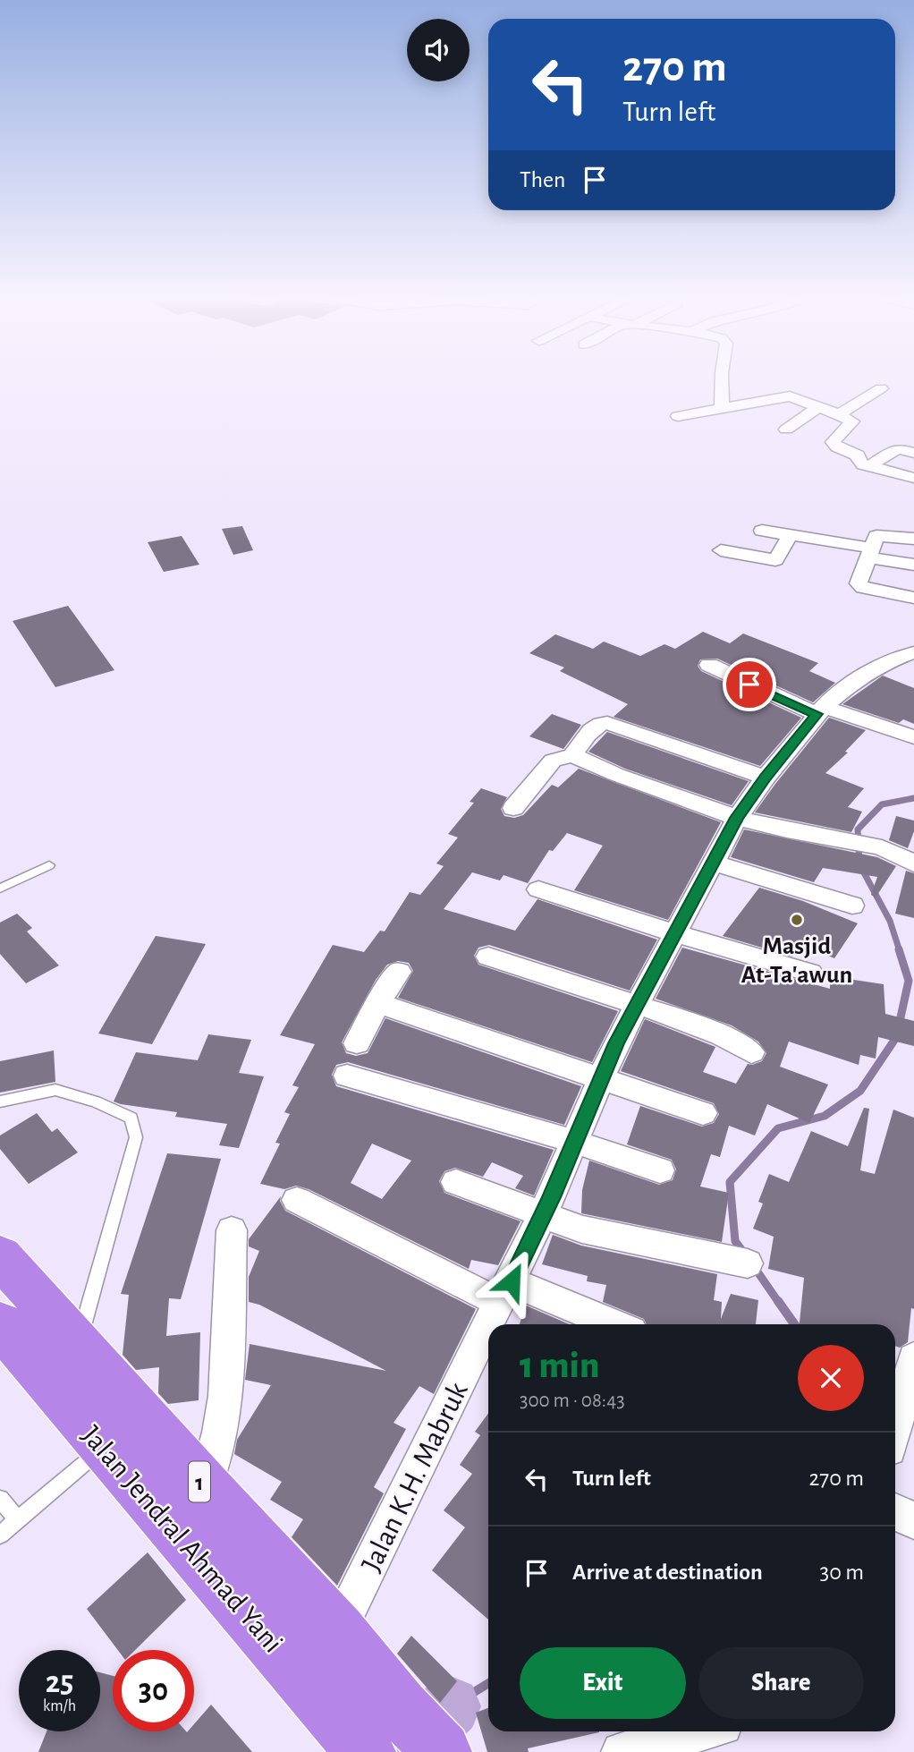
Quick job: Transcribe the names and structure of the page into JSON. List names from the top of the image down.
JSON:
{
  "streets": {
    "highway": ["1", "Jalan Jendral Ahmad Yani"],
    "street": ["Jalan K.H. Mabruk"]
  },
  "crossings": [
    ["Jalan K.H. Mabruk", "Jalan Jendral Ahmad Yani"]
  ],
  "places": ["Masjid At-Ta'awun"],
  "page": {
    "turn": ["270 m", "Turn left"],
    "then": "Then",
    "heading": ["1 min", "300 m · 08:43"],
    "list": [
      {
        "name": "Turn left",
        "value": "270 m"
      },
      {
        "name": "Arrive at destination",
        "value": "30 m"
      }
    ],
    "buttons": ["Exit", "Share"],
    "speed": "25 km/h",
    "limit": "30"
  }
}
